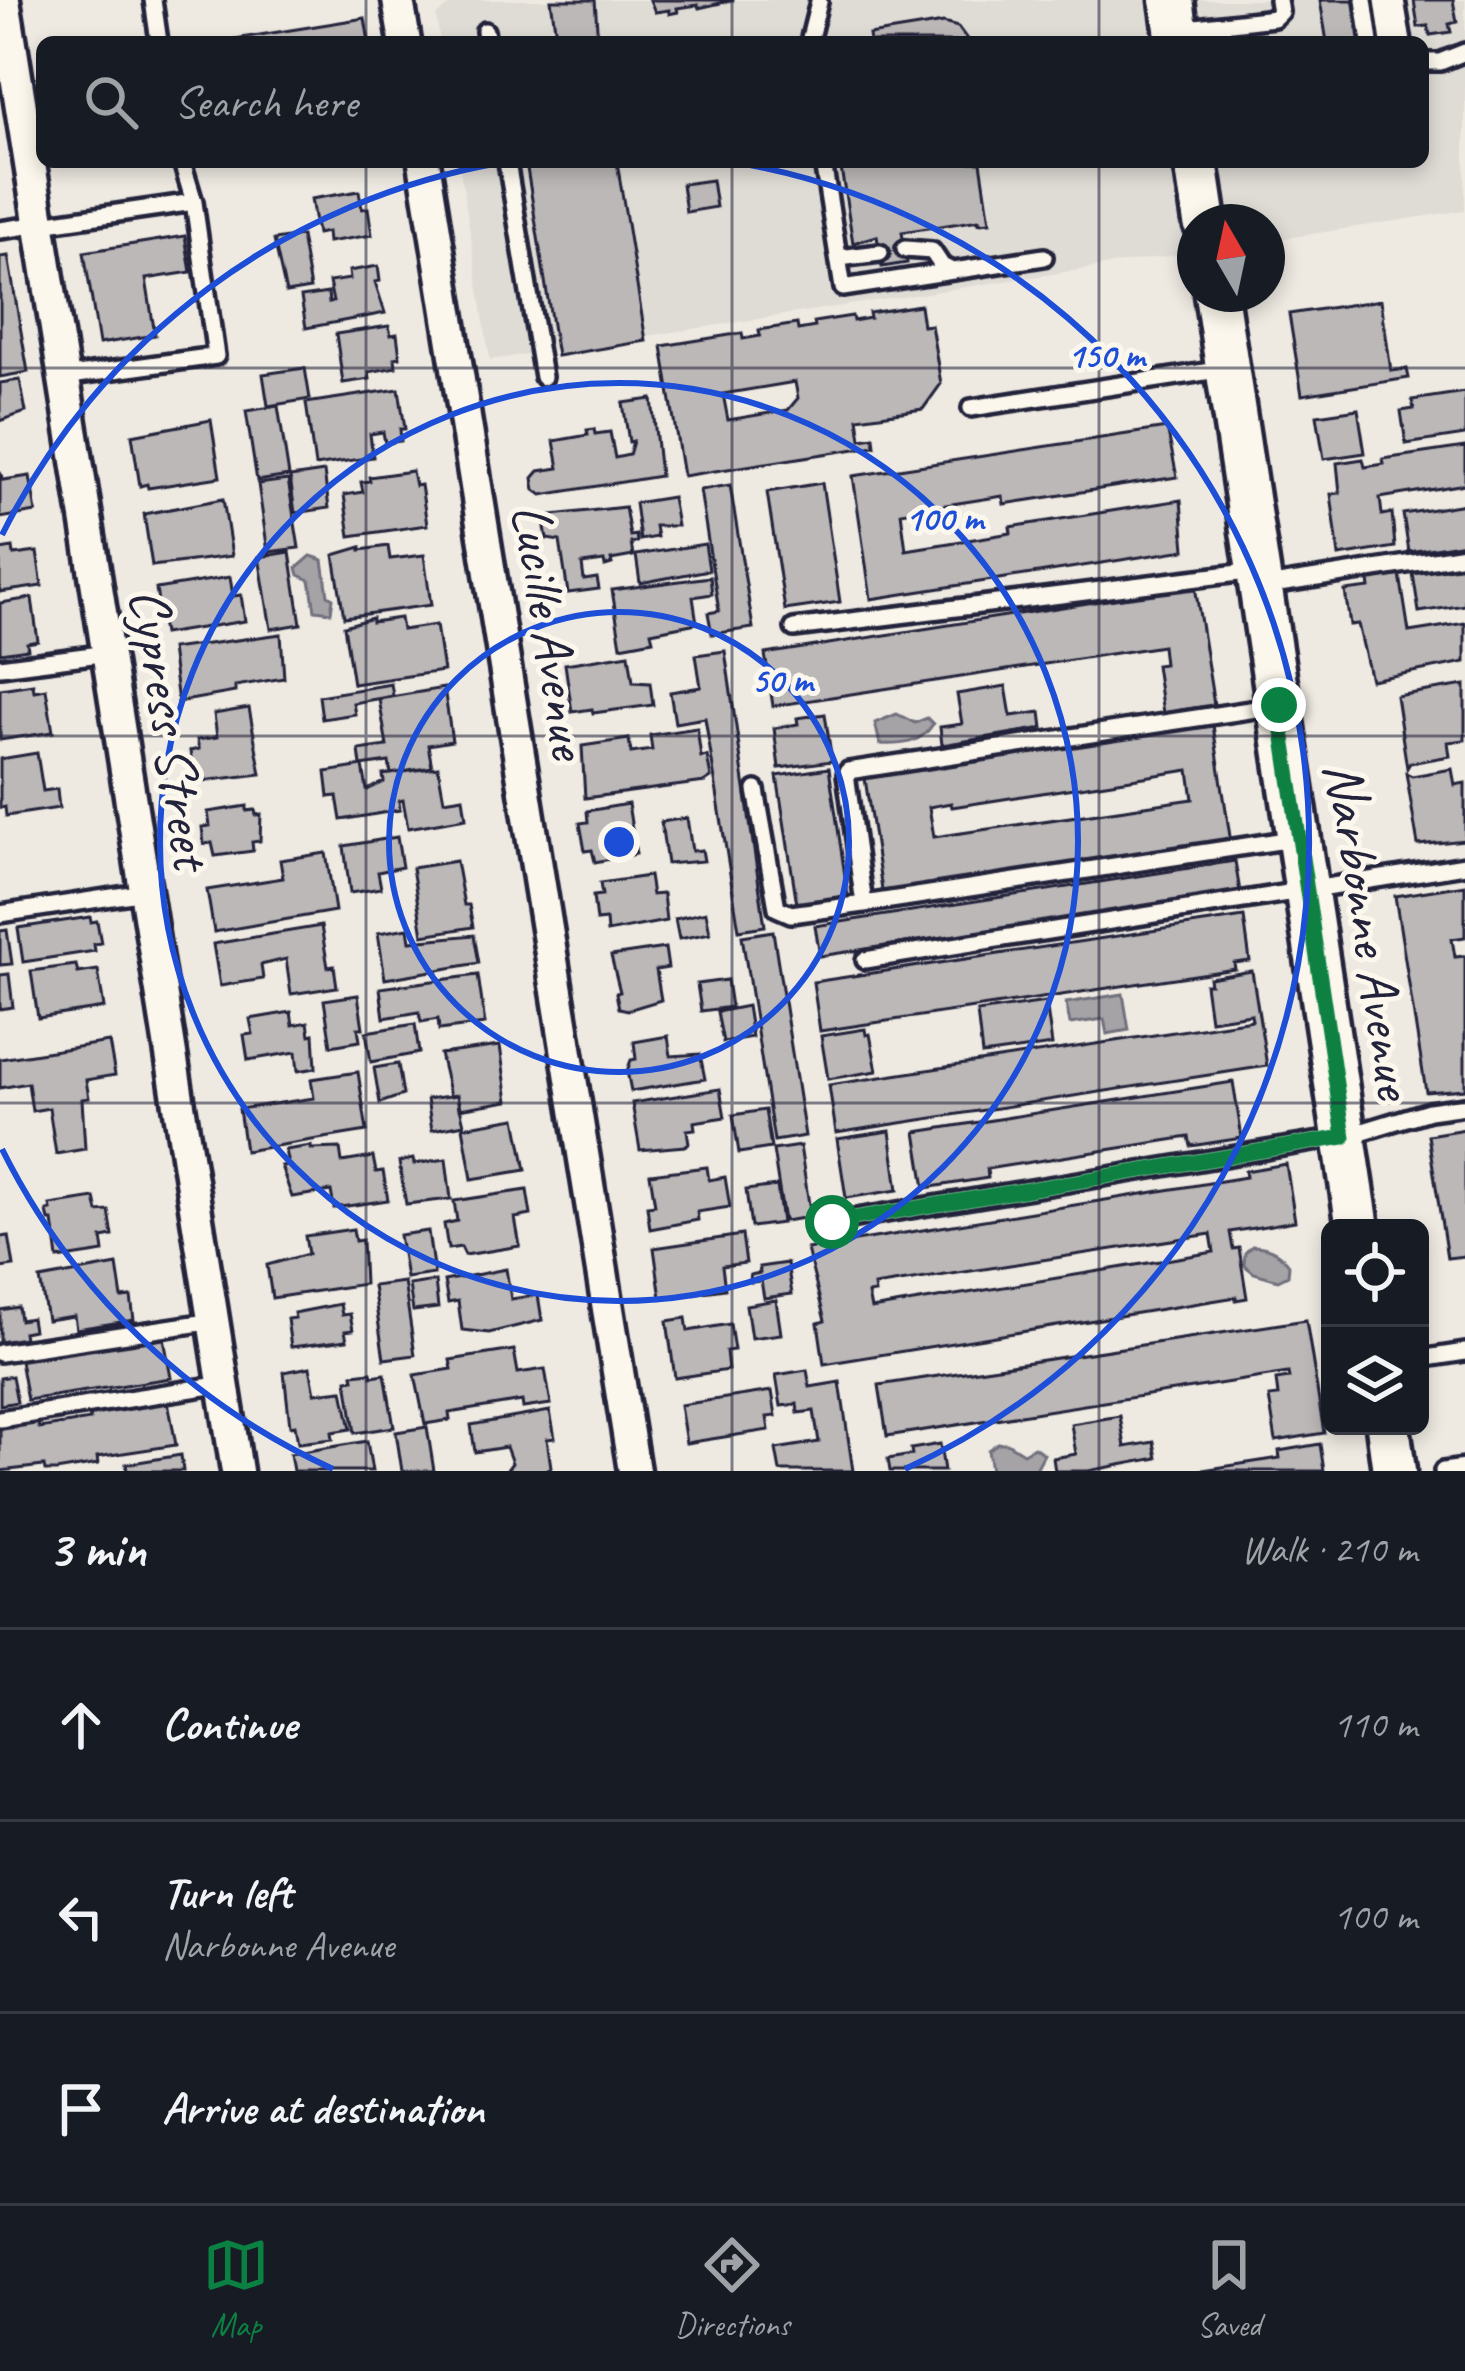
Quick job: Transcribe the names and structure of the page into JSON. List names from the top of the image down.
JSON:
{
  "streets": {
    "main road": ["Narbonne Avenue"],
    "street": ["Lucille Avenue", "Cypress Street"]
  },
  "north": "top",
  "page": {
    "search": "Search here",
    "heading": ["3 min", "Walk · 210 m"],
    "list": [
      ["Continue", "110 m"],
      ["Turn left", "Narbonne Avenue", "100 m"],
      "Arrive at destination"
    ],
    "nav": ["Map", "Directions", "Saved"]
  },
  "rings": ["150 m", "100 m", "50 m"]
}
